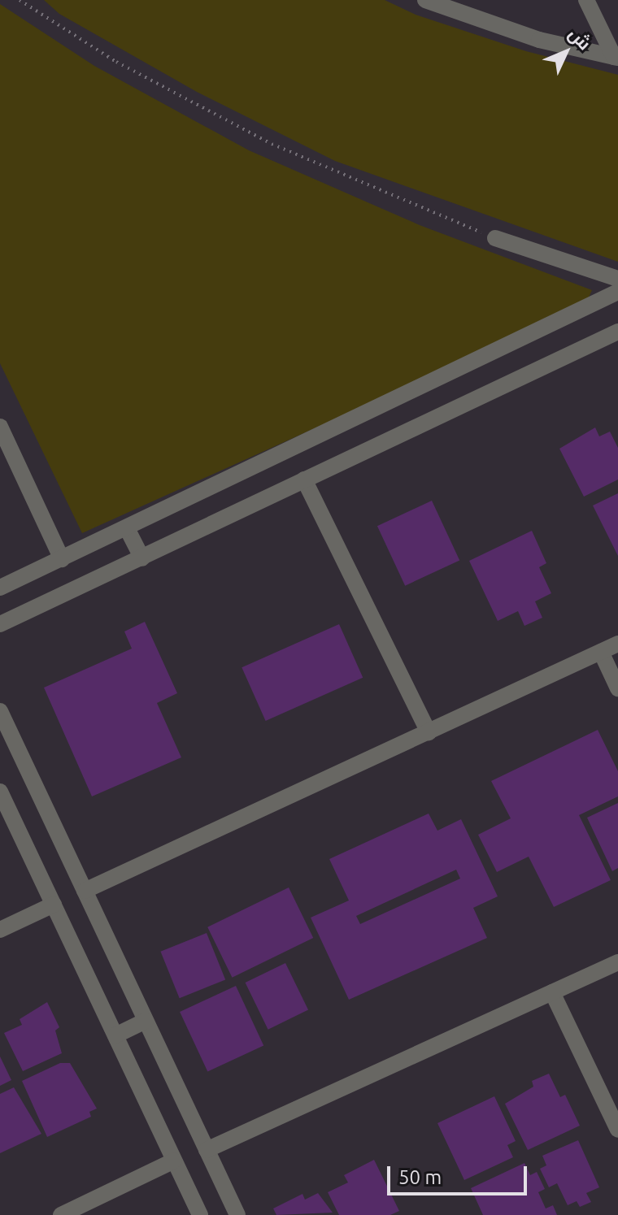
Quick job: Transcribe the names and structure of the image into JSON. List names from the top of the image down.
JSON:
{
  "scale_bar": "50 m",
  "north": "top right"
}
